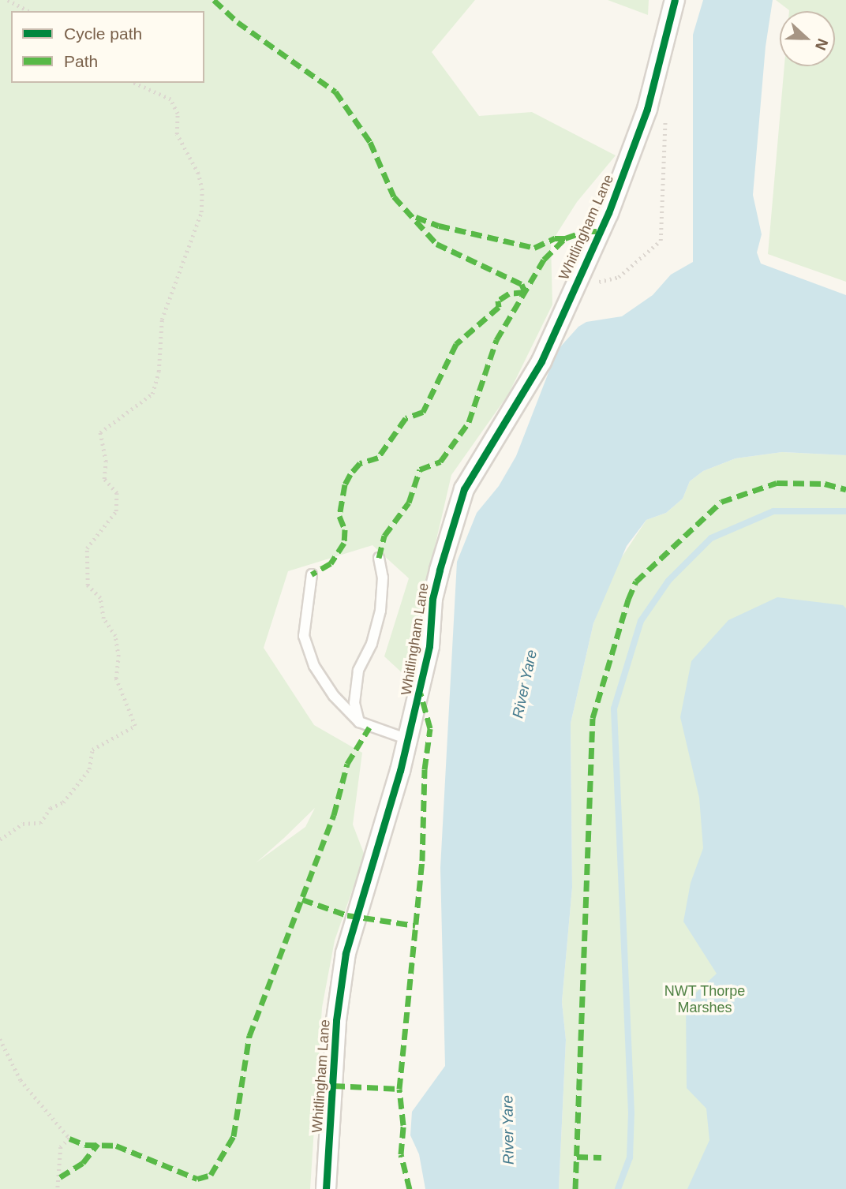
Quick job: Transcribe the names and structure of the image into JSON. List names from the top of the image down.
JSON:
{
  "streets": {
    "street": ["Whitlingham Lane"]
  },
  "water": ["River Yare"],
  "parks": ["NWT Thorpe Marshes"],
  "legend": ["Cycle path", "Path"],
  "north": "right"
}
